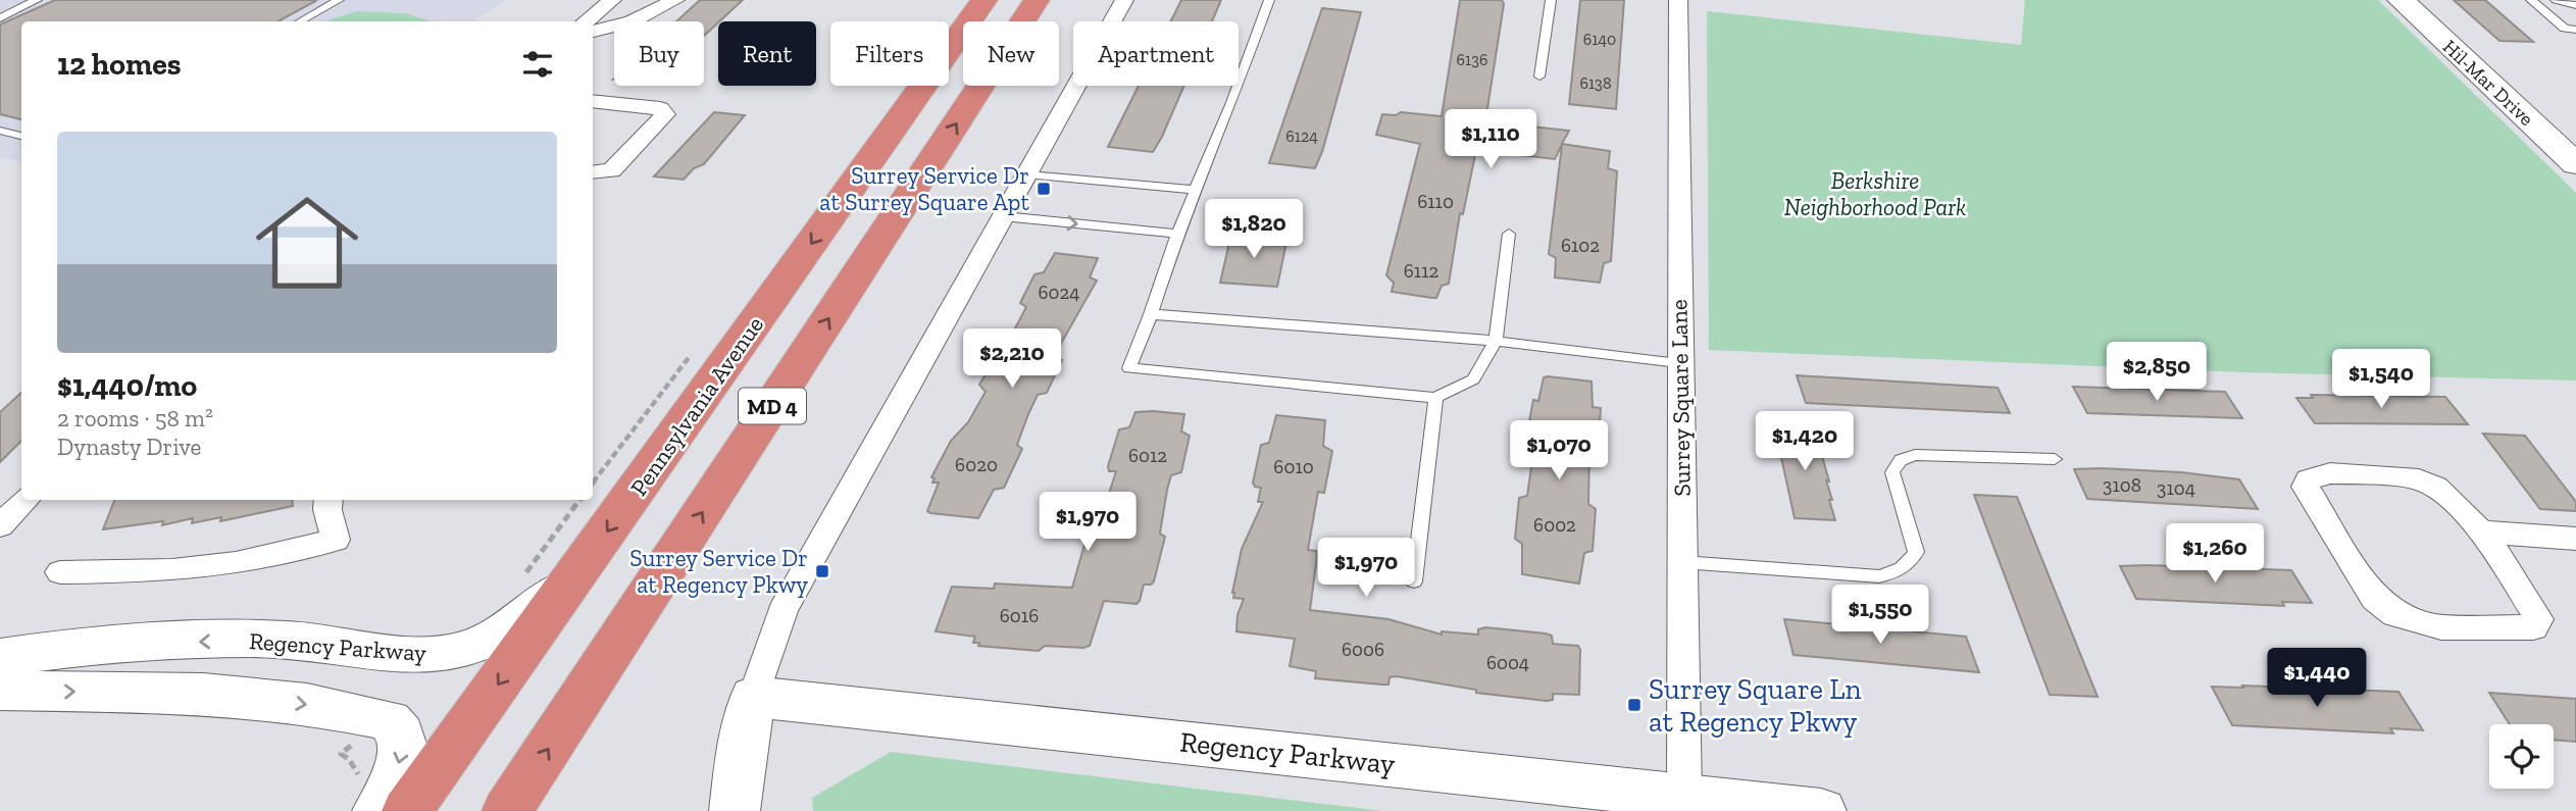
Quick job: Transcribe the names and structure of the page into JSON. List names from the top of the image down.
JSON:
{
  "streets": {
    "highway": ["Pennsylvania Avenue", "MD 4"],
    "street": ["Hil-Mar Drive", "Surrey Square Lane", "Regency Parkway"]
  },
  "crossings": [
    ["Surrey Square Lane", "Regency Parkway"],
    ["Pennsylvania Avenue", "Regency Parkway"]
  ],
  "parks": ["Berkshire Neighborhood Park"],
  "places": {
    "transit": ["Surrey Service Dr at Surrey Square Apt", "Surrey Service Dr at Regency Pkwy", "Surrey Square Ln at Regency Pkwy"]
  },
  "house_numbers": [
    "6140",
    "6136",
    "6138",
    "6124",
    "6110",
    "6102",
    "6112",
    "6024",
    "6012",
    "6020",
    "6010",
    "3108",
    "3104",
    "6002",
    "6016",
    "6006",
    "6004"
  ],
  "page": {
    "chip": [
      "Buy",
      "Rent",
      "Filters",
      "New",
      "Apartment"
    ],
    "heading": "12 homes",
    "list": [
      {
        "name": "$1,440/mo",
        "note": "2 rooms · 58 m² · Dynasty Drive"
      }
    ],
    "price": [
      "$1,110",
      "$1,820",
      "$2,210",
      "$2,850",
      "$1,540",
      "$1,420",
      "$1,070",
      "$1,970",
      "$1,260",
      "$1,970",
      "$1,550",
      "$1,440"
    ]
  }
}
